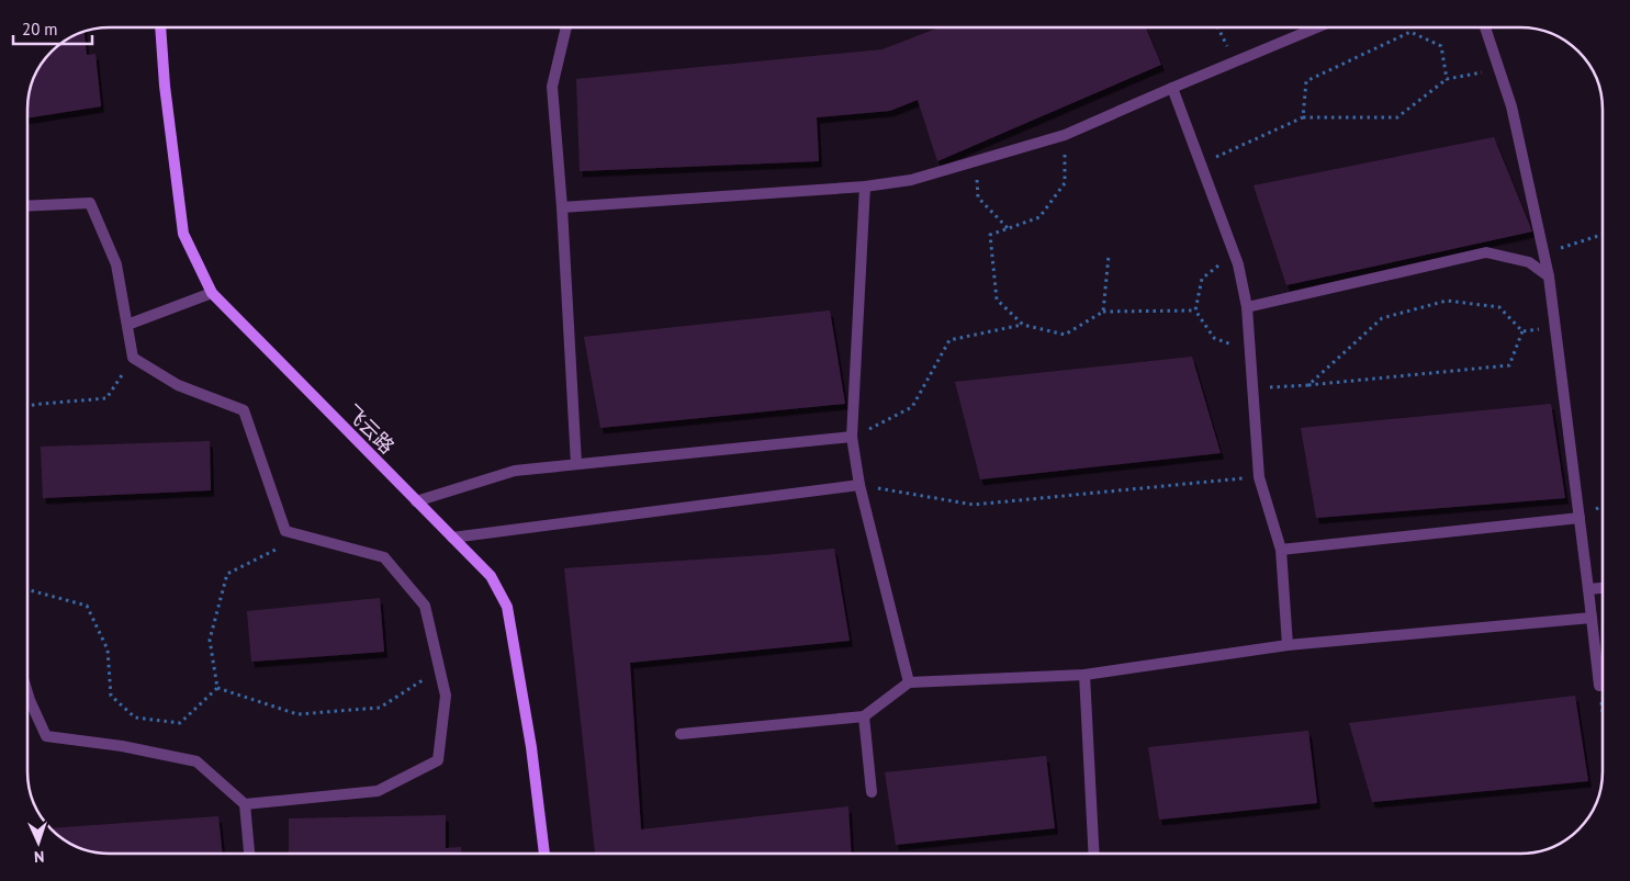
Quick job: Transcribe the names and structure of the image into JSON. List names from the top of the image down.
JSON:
{
  "streets": {
    "street": ["飞云路"]
  },
  "scale_bar": "20 m",
  "north": "bottom"
}
